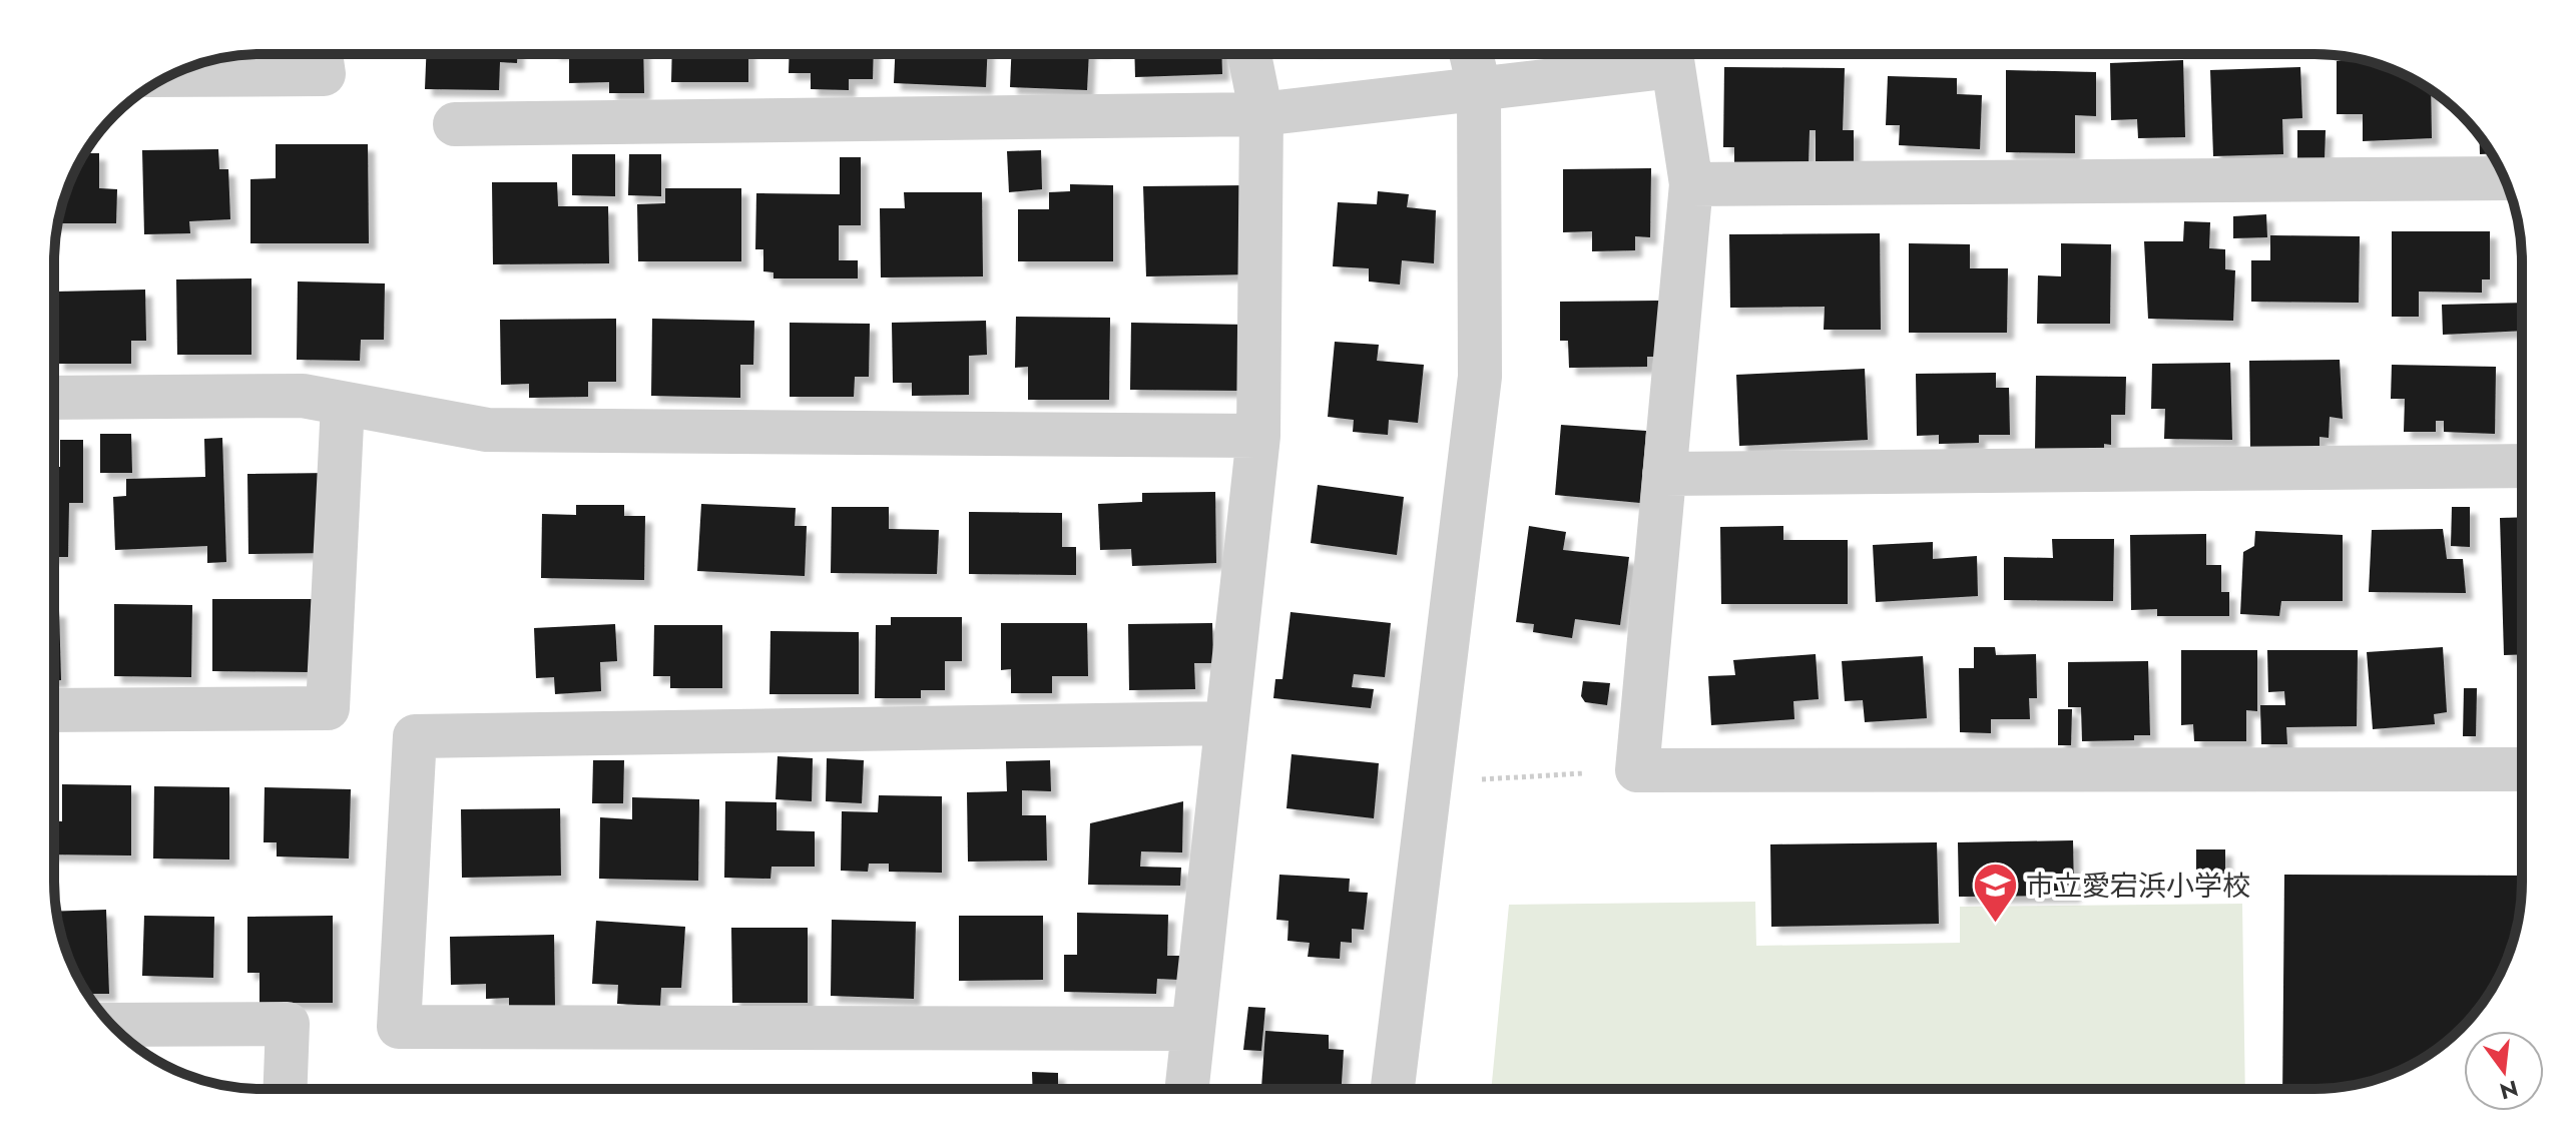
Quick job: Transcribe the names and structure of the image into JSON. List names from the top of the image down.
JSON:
{
  "places": {
    "school or university": ["市立愛宕浜小学校"]
  },
  "north": "bottom"
}
